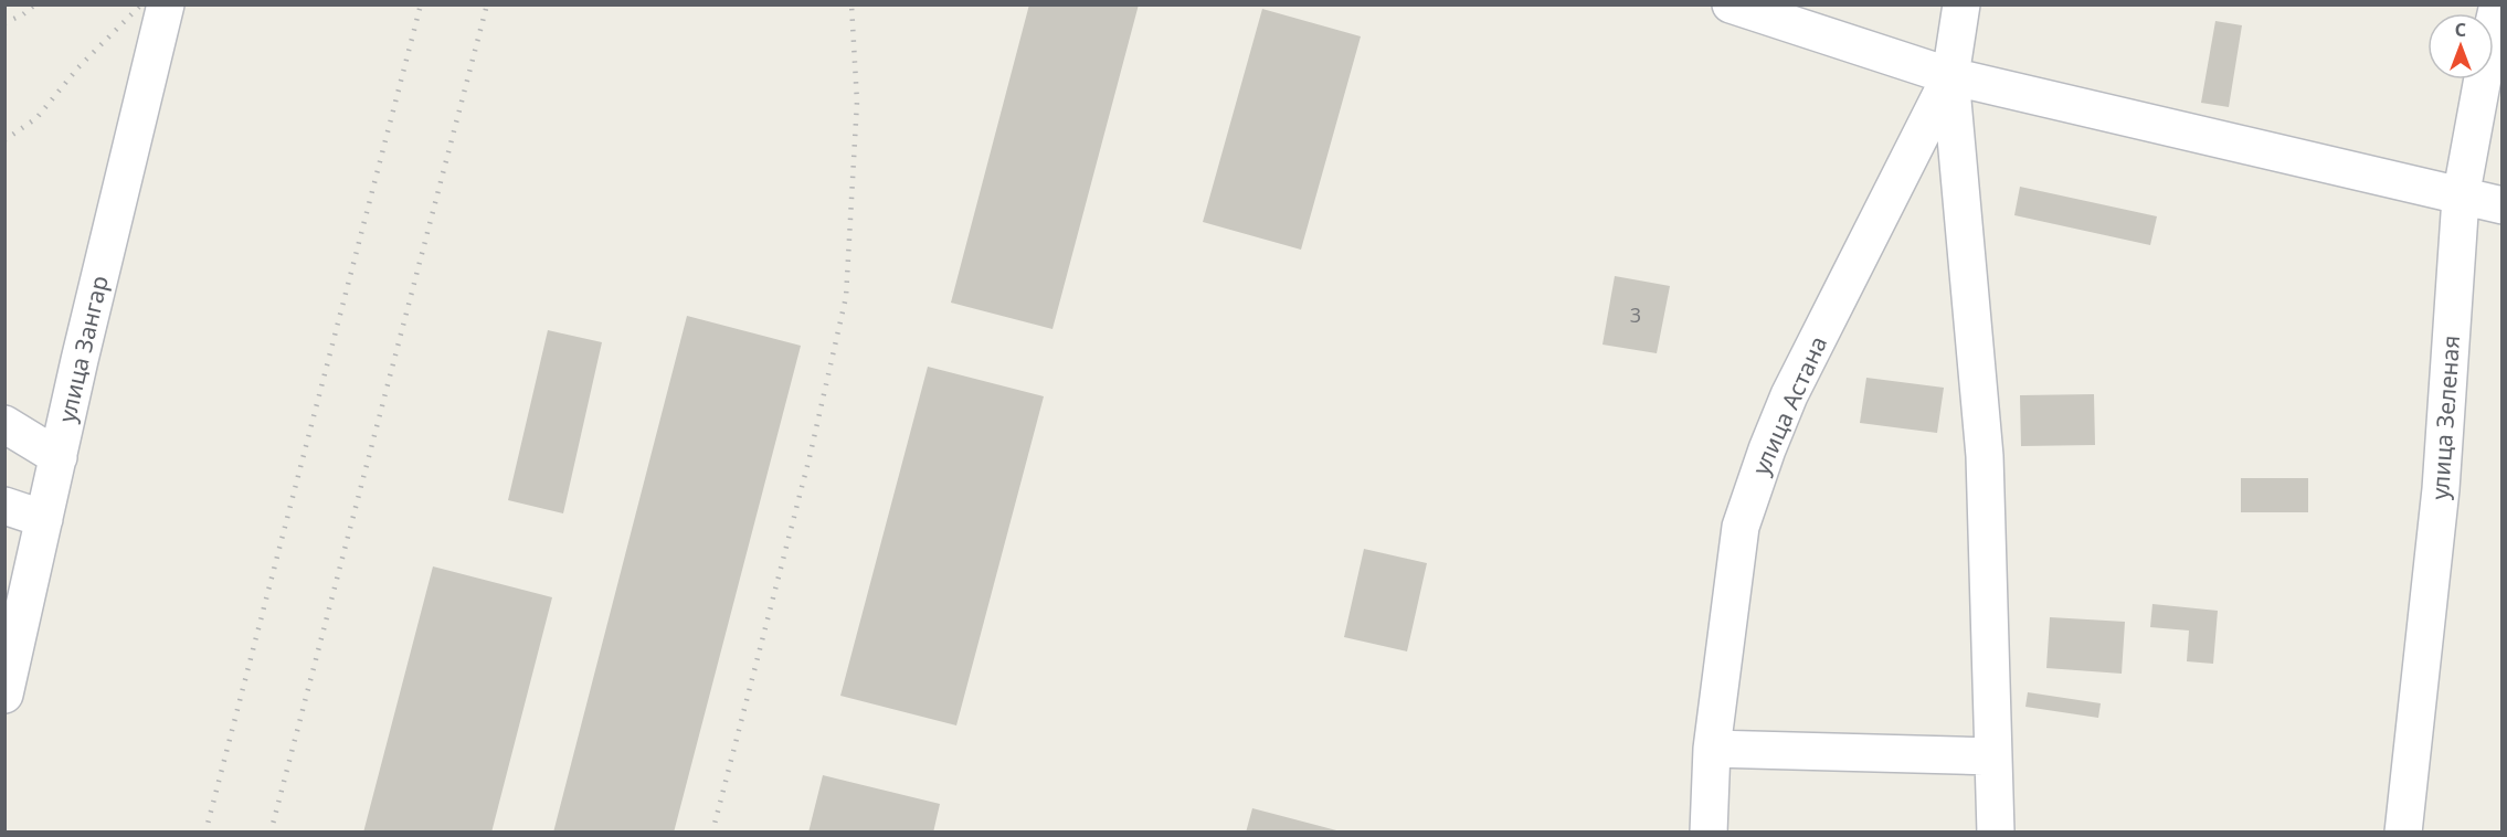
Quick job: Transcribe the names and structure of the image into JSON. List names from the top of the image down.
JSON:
{
  "streets": {
    "street": ["улица Зангар", "улица Астана", "улица Зеленая"]
  },
  "house_numbers": ["3"],
  "north": "top"
}
